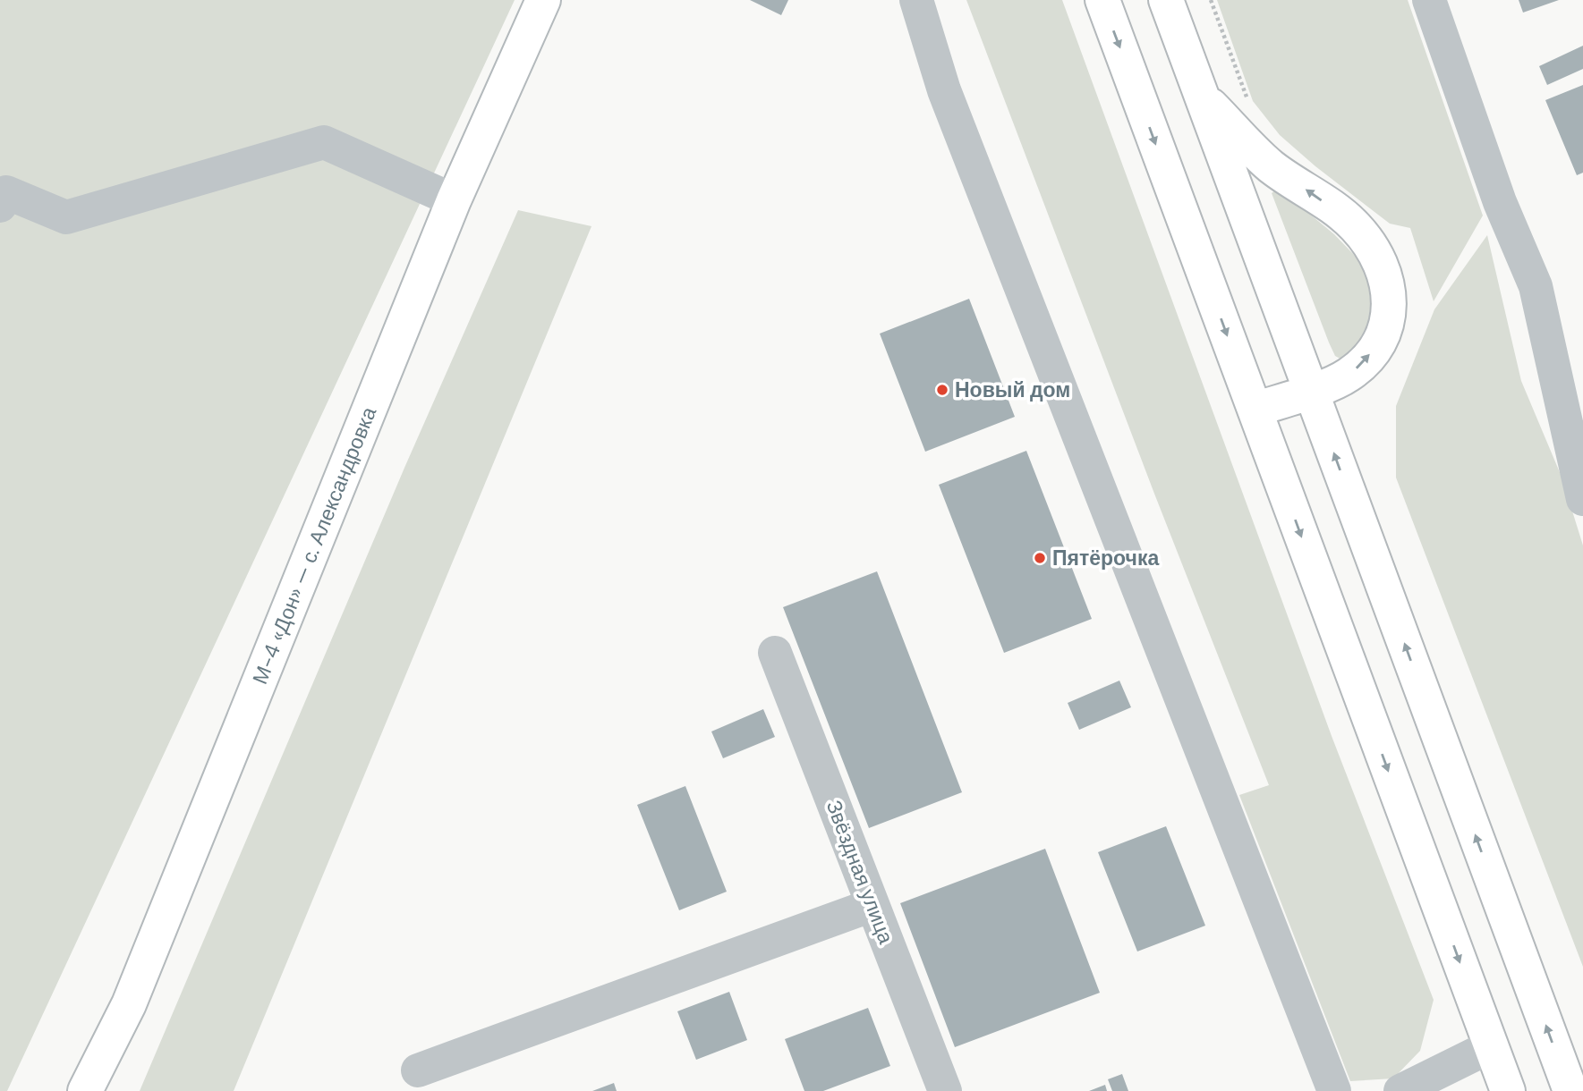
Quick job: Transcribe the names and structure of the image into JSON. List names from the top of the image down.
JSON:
{
  "streets": {
    "main road": ["М-4 «Дон» — с. Александровка"],
    "street": ["Звёздная улица"]
  },
  "places": ["Новый дом", "Пятёрочка"]
}
